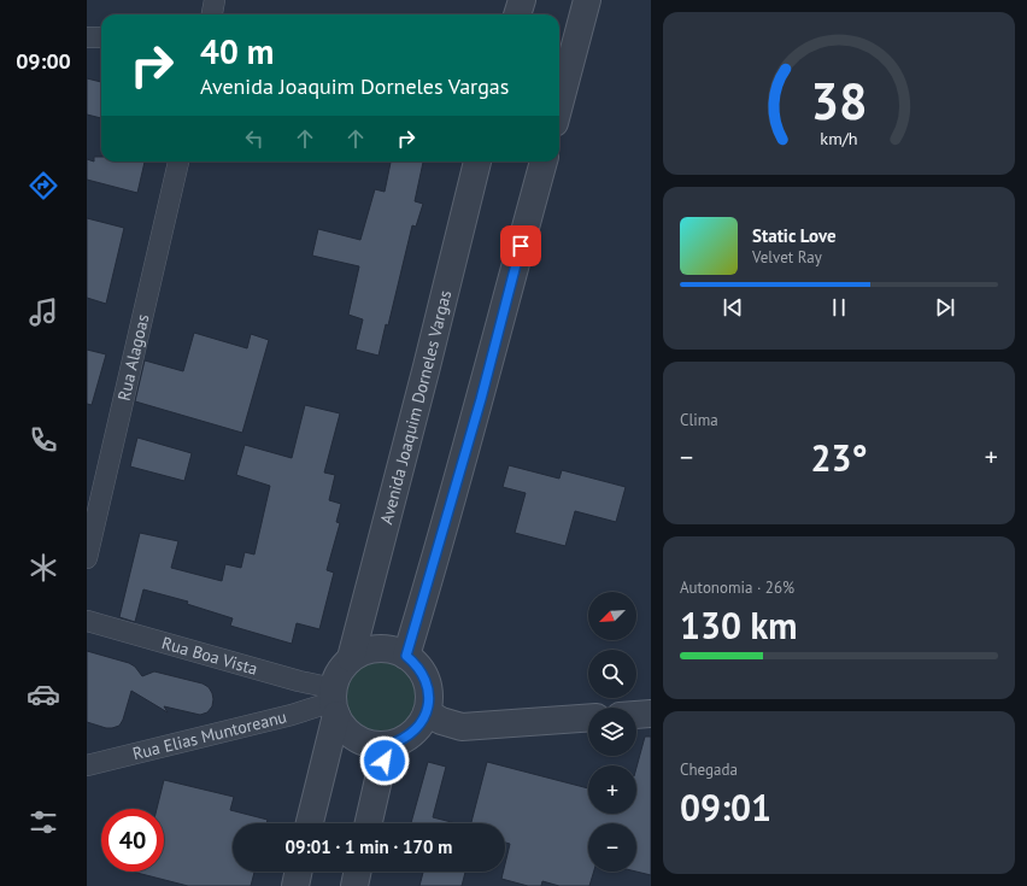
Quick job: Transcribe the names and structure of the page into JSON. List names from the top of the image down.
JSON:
{
  "streets": {
    "street": [
      "Rua Alagoas",
      "Avenida Joaquim Dorneles Vargas",
      "Rua Boa Vista",
      "Rua Elias Muntoreanu"
    ]
  },
  "crossings": [
    ["Avenida Joaquim Dorneles Vargas", "Rua Boa Vista"],
    ["Avenida Joaquim Dorneles Vargas", "Rua Elias Muntoreanu"],
    ["Rua Boa Vista", "Rua Elias Muntoreanu"]
  ],
  "north": "bottom left",
  "page": {
    "tabs": "09:00",
    "turn": ["40 m", "Avenida Joaquim Dorneles Vargas"],
    "song": ["Static Love", "Velvet Ray"],
    "tile": [
      "Clima",
      ["Autonomia · 26%", "130 km"],
      ["Chegada", "09:01"]
    ],
    "heat": ["−", "23°", "+"],
    "map_buttons": ["+", "−"],
    "limit": "40",
    "trip": "09:01 · 1 min · 170 m",
    "gauge": ["38", "km/h"]
  }
}
